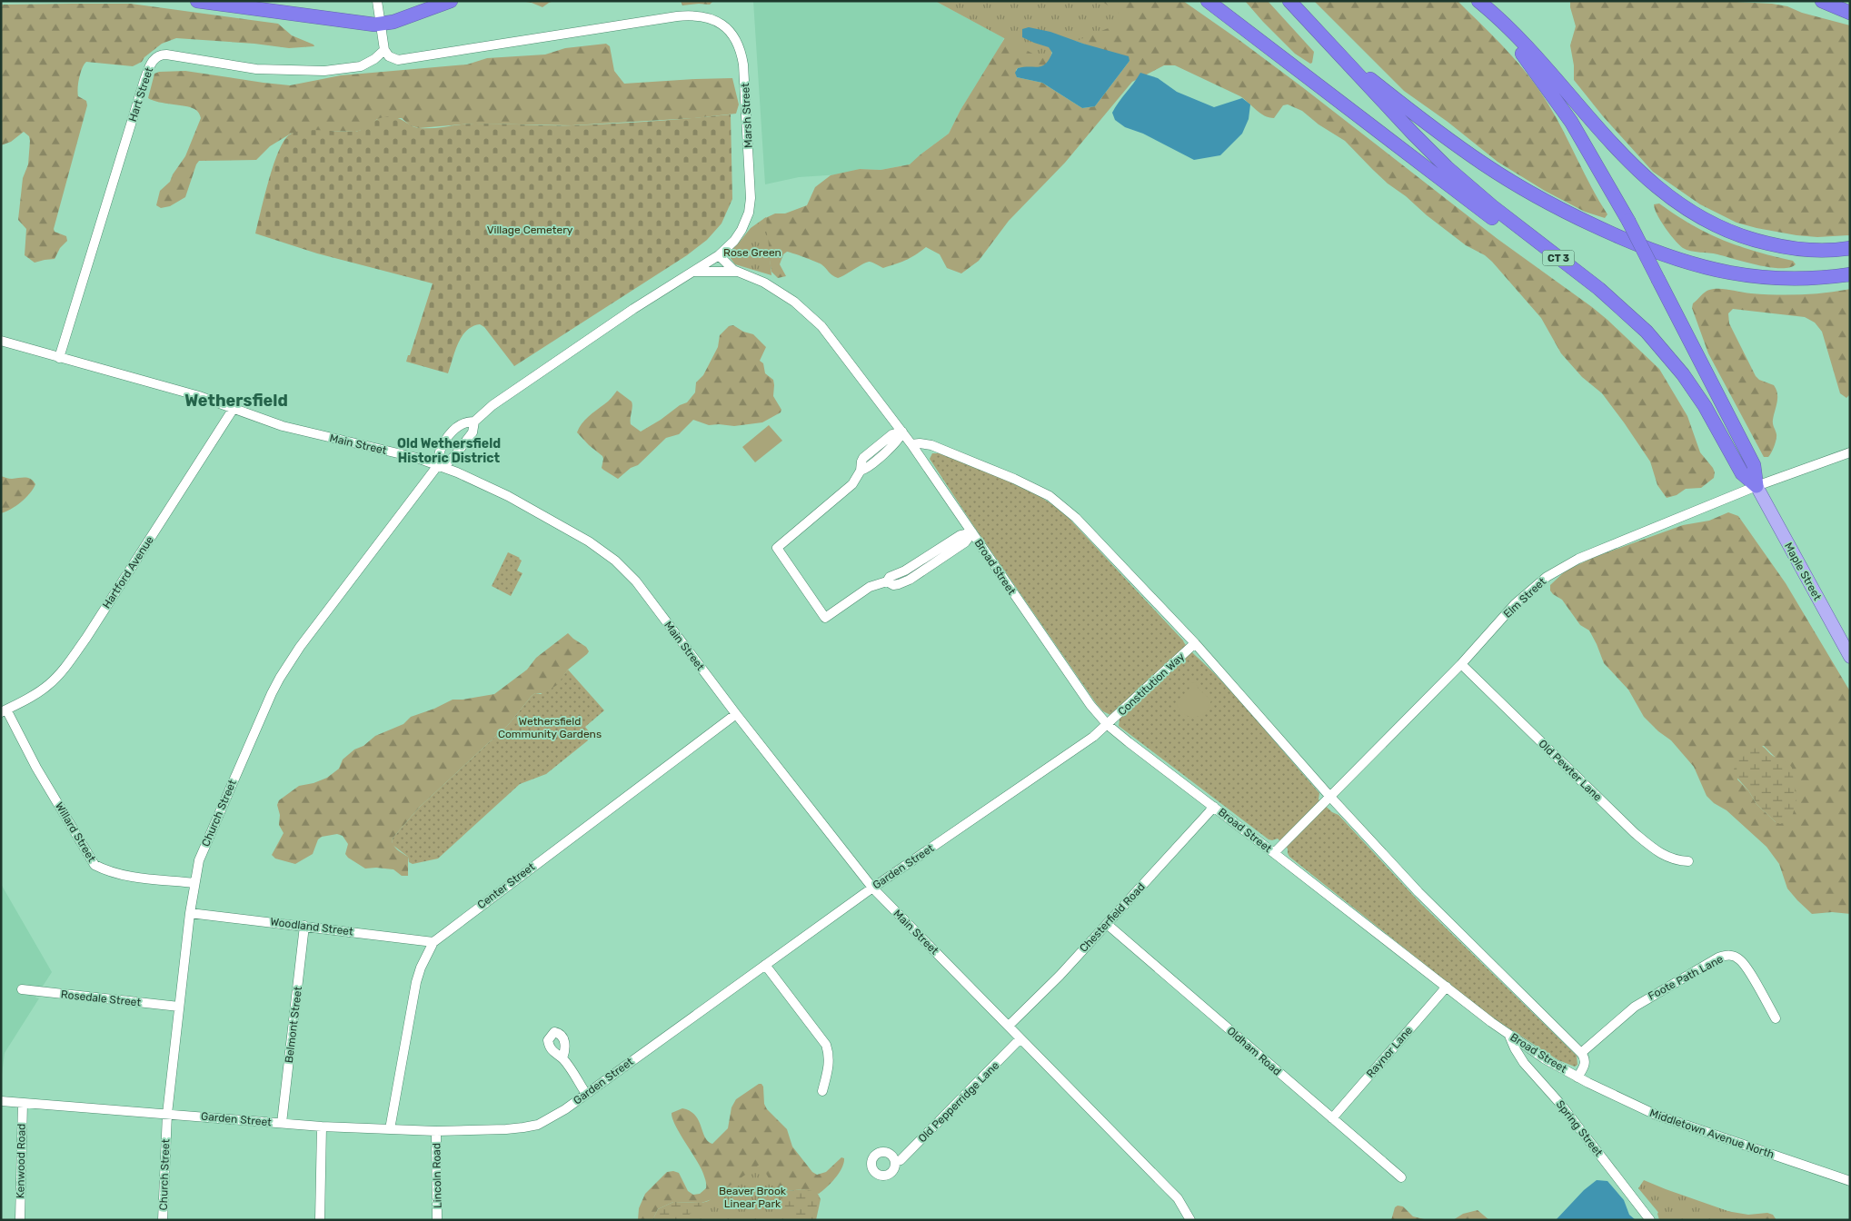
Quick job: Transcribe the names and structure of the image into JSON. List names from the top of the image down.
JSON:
{
  "streets": {
    "highway": ["CT 3"],
    "main road": ["Maple Street"],
    "street": [
      "Hart Street",
      "Marsh Street",
      "Main Street",
      "Broad Street",
      "Hartford Avenue",
      "Elm Street",
      "Constitution Way",
      "Old Pewter Lane",
      "Church Street",
      "Willard Street",
      "Garden Street",
      "Center Street",
      "Chesterfield Road",
      "Woodland Street",
      "Foote Path Lane",
      "Rosedale Street",
      "Belmont Street",
      "Oldham Road",
      "Raynor Lane",
      "Old Pepperridge Lane",
      "Spring Street",
      "Middletown Avenue North",
      "Kenwood Road",
      "Lincoln Road"
    ]
  },
  "crossings": [
    ["Hart Street", "Marsh Street"],
    ["Hart Street", "Main Street"],
    ["Marsh Street", "Main Street"],
    ["Marsh Street", "Broad Street"],
    ["Marsh Street", "Church Street"],
    ["CT 3", "Maple Street"],
    ["CT 3", "Elm Street"],
    ["Main Street", "Hartford Avenue"],
    ["Main Street", "Church Street"],
    ["Main Street", "Garden Street"],
    ["Main Street", "Center Street"],
    ["Main Street", "Chesterfield Road"],
    ["Main Street", "Old Pepperridge Lane"],
    ["Broad Street", "Elm Street"],
    ["Broad Street", "Constitution Way"],
    ["Broad Street", "Garden Street"],
    ["Broad Street", "Chesterfield Road"],
    ["Broad Street", "Foote Path Lane"],
    ["Broad Street", "Raynor Lane"],
    ["Broad Street", "Spring Street"],
    ["Broad Street", "Middletown Avenue North"],
    ["Maple Street", "Elm Street"],
    ["Hartford Avenue", "Willard Street"],
    ["Elm Street", "Old Pewter Lane"],
    ["Constitution Way", "Garden Street"],
    ["Church Street", "Willard Street"],
    ["Church Street", "Garden Street"],
    ["Church Street", "Woodland Street"],
    ["Church Street", "Rosedale Street"],
    ["Garden Street", "Center Street"],
    ["Garden Street", "Belmont Street"],
    ["Garden Street", "Kenwood Road"],
    ["Garden Street", "Lincoln Road"],
    ["Center Street", "Woodland Street"],
    ["Chesterfield Road", "Oldham Road"],
    ["Woodland Street", "Belmont Street"],
    ["Oldham Road", "Raynor Lane"]
  ],
  "districts": ["Wethersfield", "Old Wethersfield Historic District"],
  "parks": [
    "Village Cemetery",
    "Rose Green",
    "Wethersfield Community Gardens",
    "Beaver Brook Linear Park"
  ]
}
